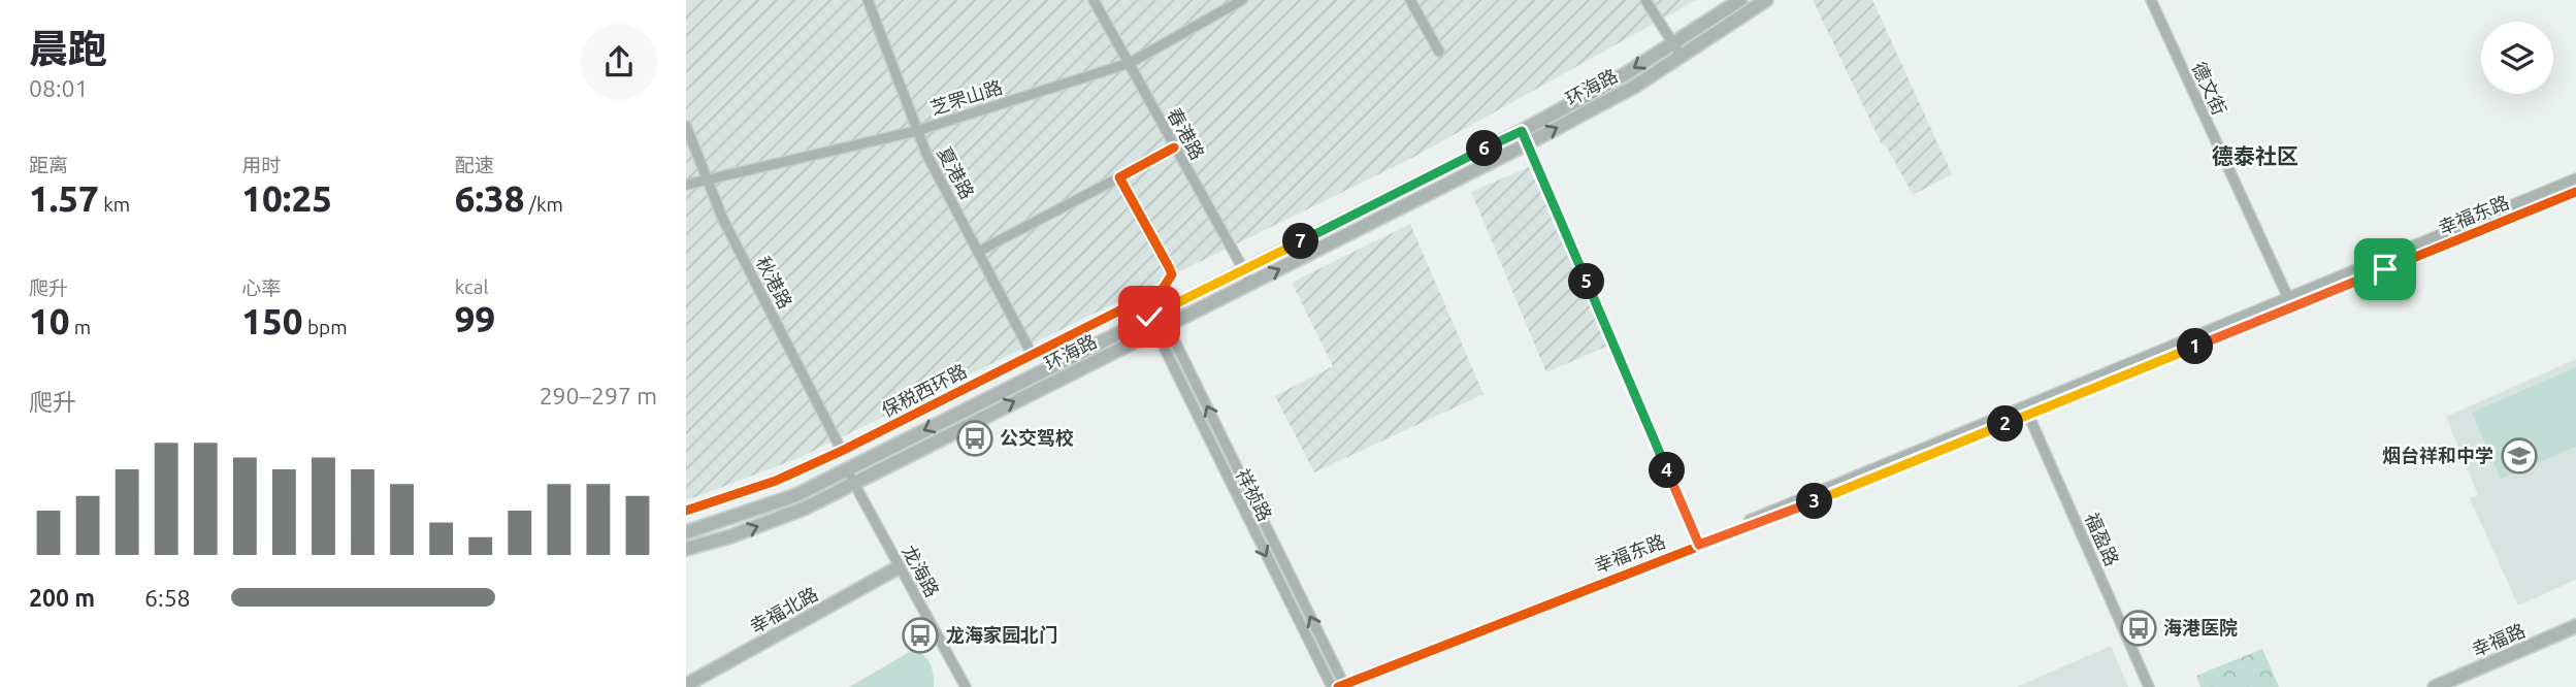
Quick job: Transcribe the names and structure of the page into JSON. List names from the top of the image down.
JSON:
{
  "streets": {
    "main road": ["环海路", "幸福北路", "幸福路"],
    "street": [
      "德文街",
      "芝罘山路",
      "春港路",
      "夏港路",
      "幸福东路",
      "秋港路",
      "保税西环路",
      "祥祯路",
      "福盈路",
      "龙海路"
    ]
  },
  "crossings": [
    ["环海路", "春港路"],
    ["环海路", "祥祯路"],
    ["环海路", "龙海路"],
    ["德文街", "幸福东路"],
    ["芝罘山路", "春港路"],
    ["芝罘山路", "夏港路"],
    ["芝罘山路", "秋港路"],
    ["夏港路", "保税西环路"],
    ["幸福东路", "福盈路"],
    ["秋港路", "保税西环路"],
    ["龙海路", "幸福北路"]
  ],
  "districts": ["德泰社区"],
  "places": {
    "bus stop": ["公交驾校", "海港医院", "龙海家园北门"],
    "school or university": ["烟台祥和中学"]
  },
  "page": {
    "heading": ["晨跑", "08:01"],
    "stats": [
      ["距离", "1.57 km"],
      ["用时", "10:25"],
      ["配速", "6:38 /km"],
      ["爬升", "10 m"],
      ["心率", "150 bpm"],
      ["kcal", "99"]
    ],
    "pins": [
      "6",
      "7",
      "5",
      "1",
      "2",
      "4",
      "3"
    ],
    "chart": ["爬升", "290–297 m"],
    "list": [
      {
        "name": "200 m",
        "note": "6:58"
      }
    ]
  }
}
